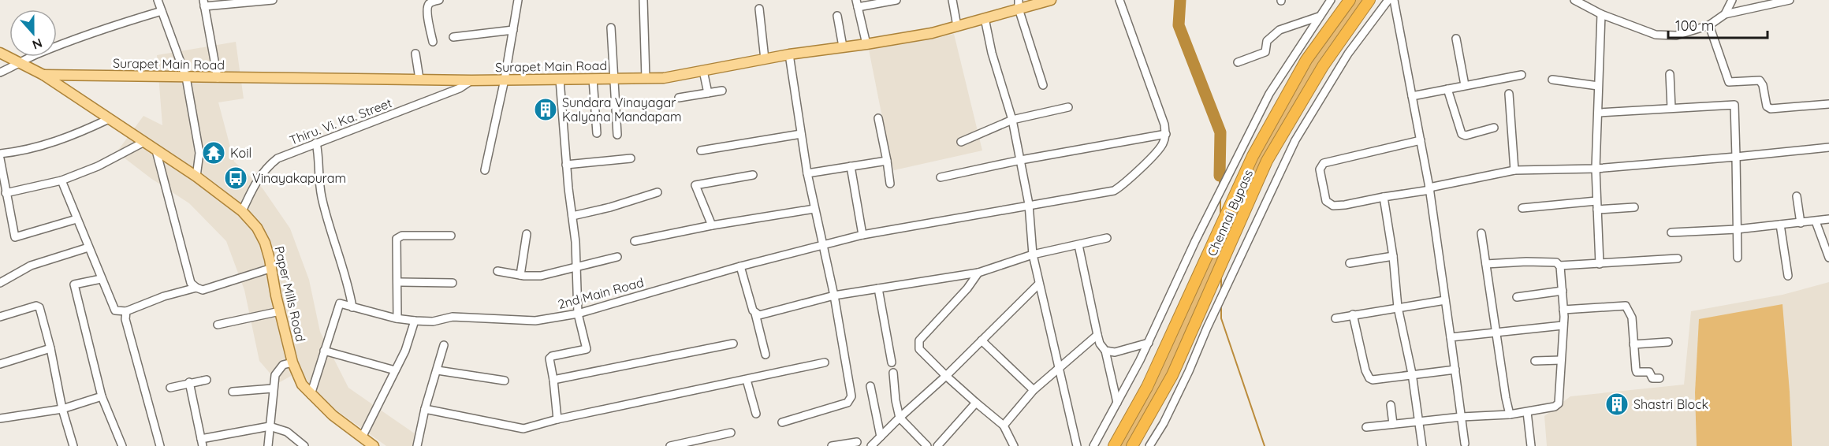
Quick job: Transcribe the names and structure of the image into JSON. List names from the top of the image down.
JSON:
{
  "streets": {
    "highway": ["Chennai Bypass"],
    "main road": ["Surapet Main Road", "Paper Mills Road"],
    "street": ["Thiru. Vi. Ka. Street", "2nd Main Road"]
  },
  "crossings": [
    ["Surapet Main Road", "Thiru. Vi. Ka. Street"],
    ["Surapet Main Road", "Paper Mills Road"],
    ["Thiru. Vi. Ka. Street", "Paper Mills Road"]
  ],
  "places": {
    "building": ["Sundara Vinayagar Kalyana Mandapam", "Shastri Block"],
    "temple": ["Koil"],
    "bus stop": ["Vinayakapuram"]
  },
  "scale_bar": "100 m",
  "north": "bottom"
}
